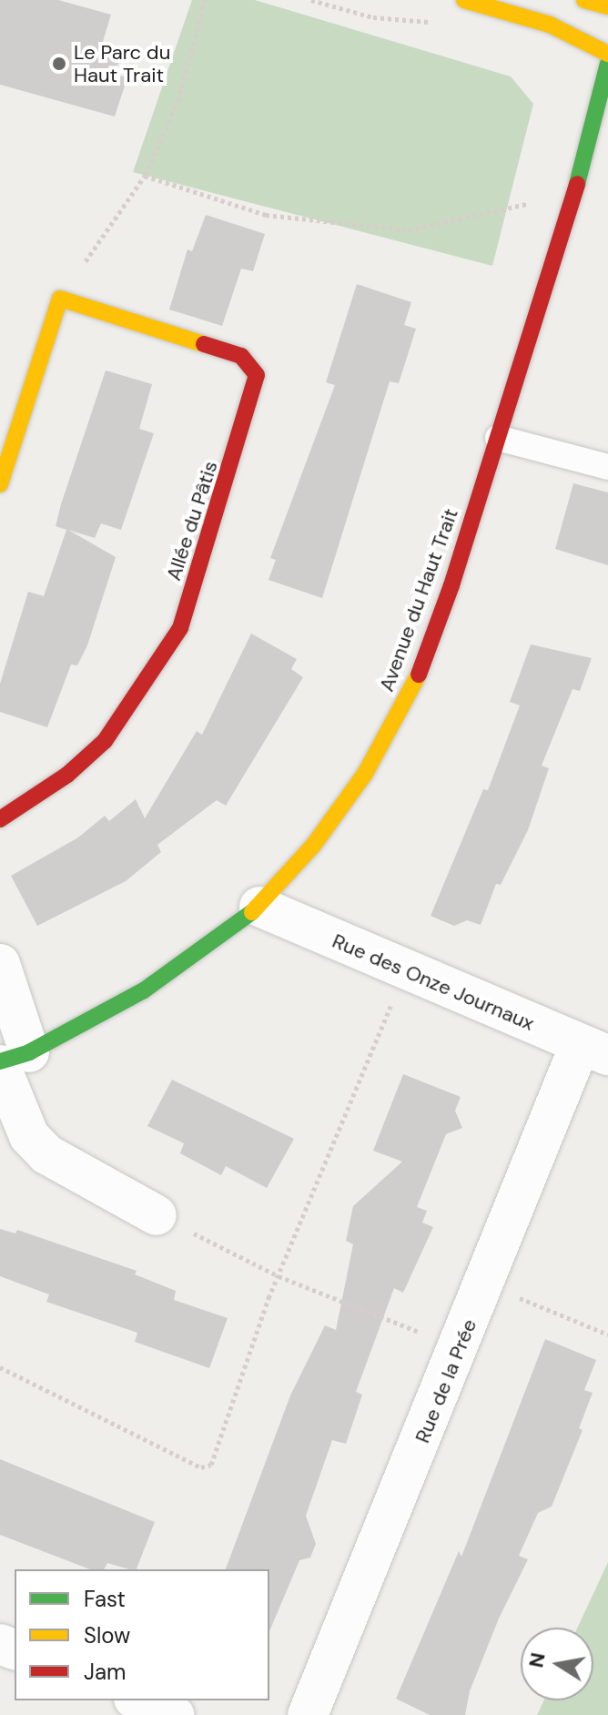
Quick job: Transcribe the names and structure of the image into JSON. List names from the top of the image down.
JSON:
{
  "streets": {
    "street": [
      "Allée du Pâtis",
      "Avenue du Haut Trait",
      "Rue des Onze Journaux",
      "Rue de la Prée"
    ]
  },
  "crossings": [
    ["Avenue du Haut Trait", "Rue des Onze Journaux"],
    ["Rue des Onze Journaux", "Rue de la Prée"]
  ],
  "places": ["Le Parc du Haut Trait"],
  "legend": ["Fast", "Slow", "Jam"],
  "north": "left"
}
